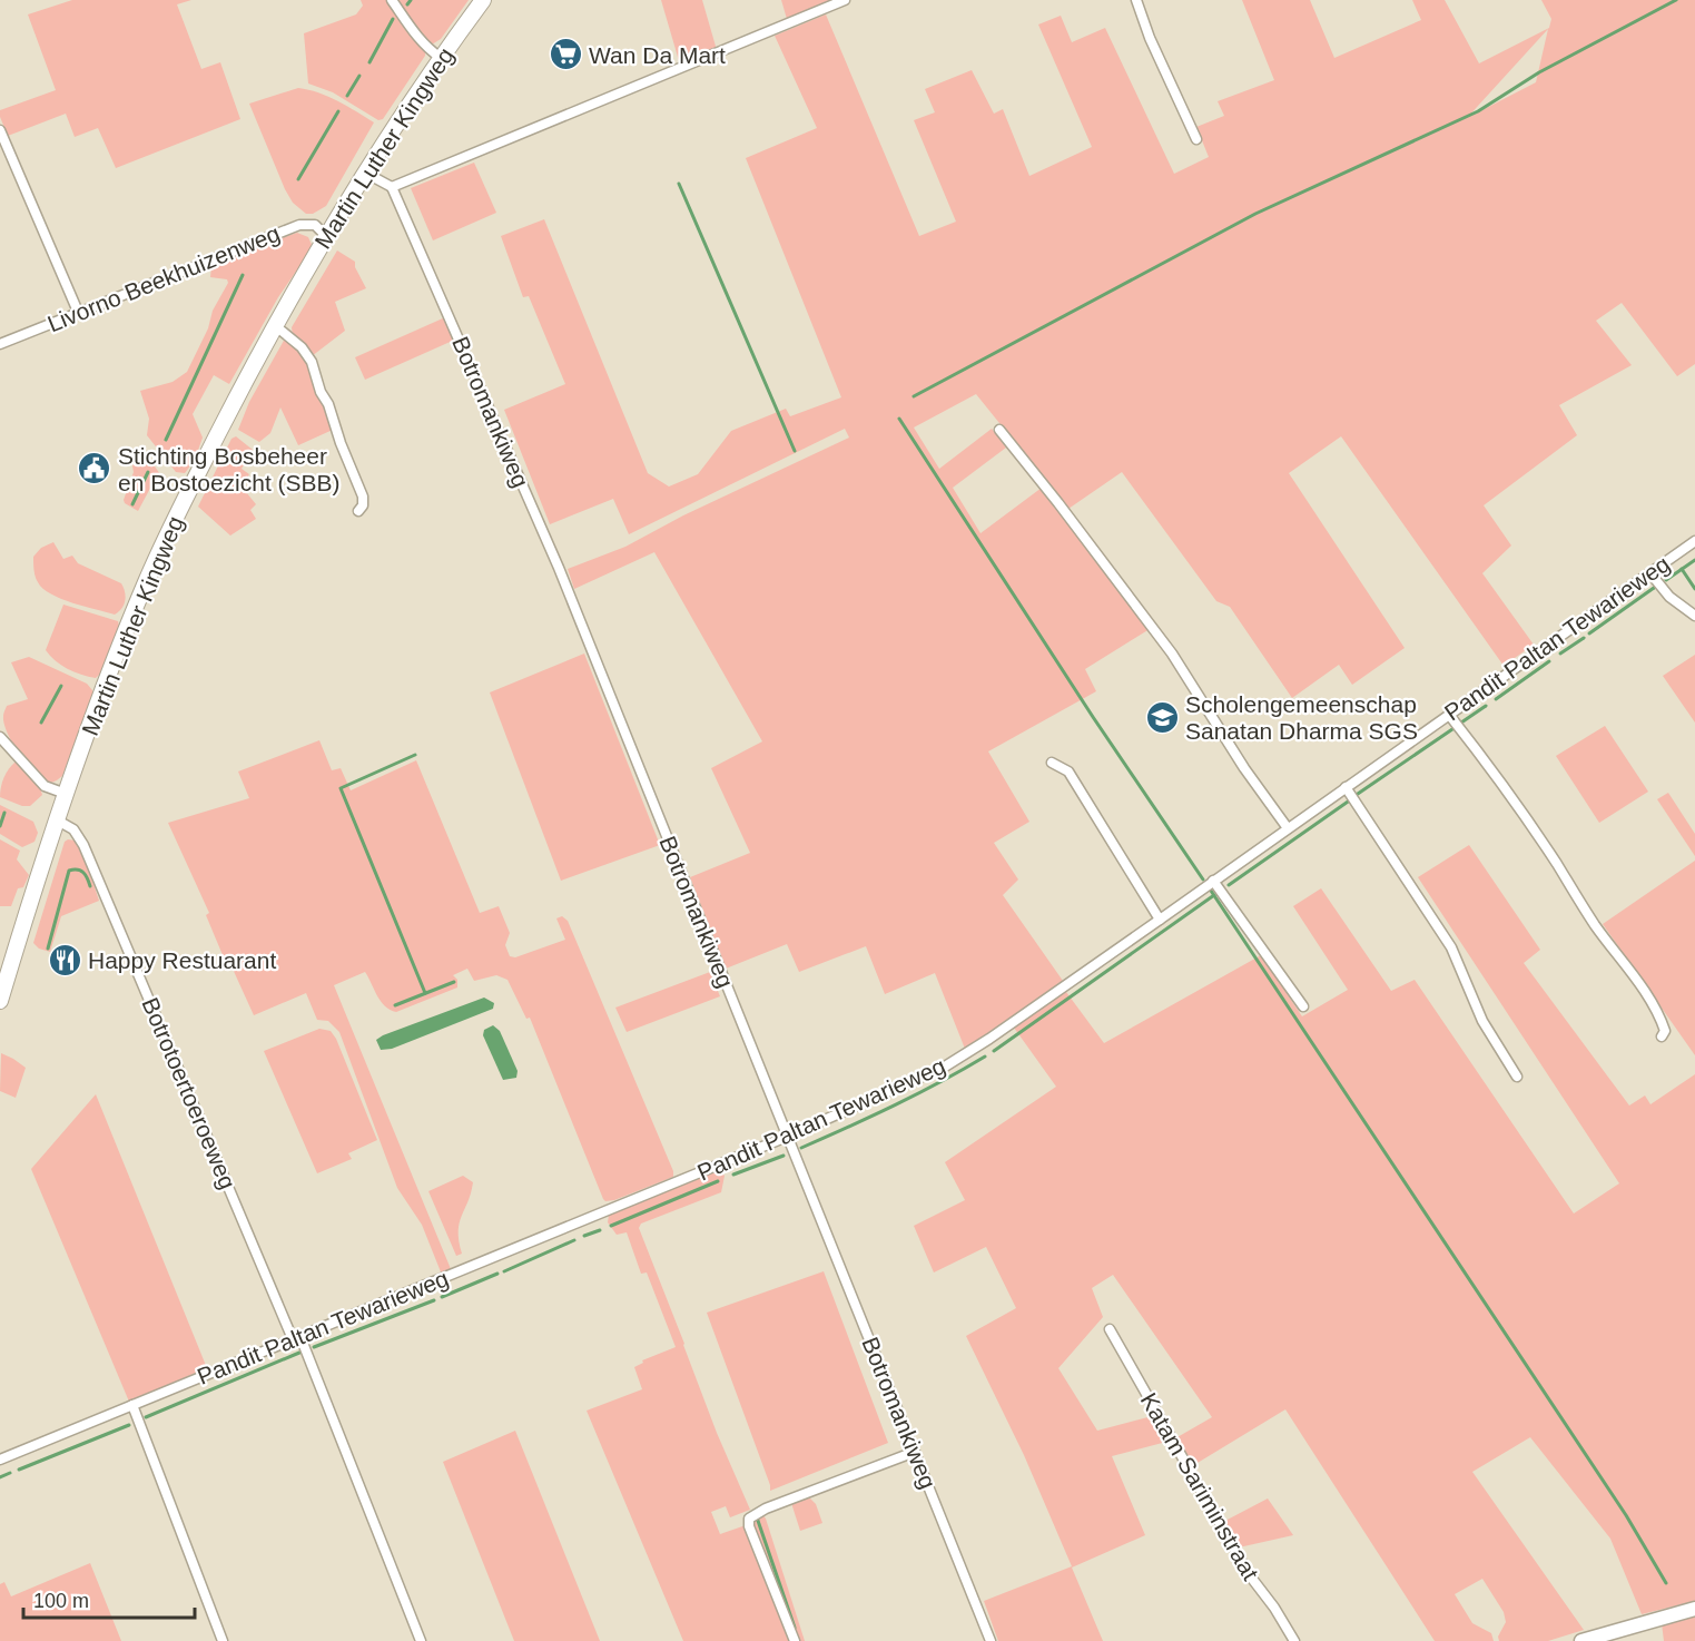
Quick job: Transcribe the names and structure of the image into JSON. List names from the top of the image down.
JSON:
{
  "streets": {
    "main road": ["Martin Luther Kingweg"],
    "street": [
      "Livorno Beekhuizenweg",
      "Botromankiweg",
      "Pandit Paltan Tewarieweg",
      "Botrotoertoeroeweg",
      "Katam Sariminstraat"
    ]
  },
  "crossings": [
    ["Martin Luther Kingweg", "Livorno Beekhuizenweg"],
    ["Martin Luther Kingweg", "Botrotoertoeroeweg"],
    ["Botromankiweg", "Pandit Paltan Tewarieweg"],
    ["Pandit Paltan Tewarieweg", "Botrotoertoeroeweg"]
  ],
  "places": {
    "supermarket": ["Wan Da Mart"],
    "public building": ["Stichting Bosbeheer en Bostoezicht (SBB)"],
    "school or university": ["Scholengemeenschap Sanatan Dharma SGS"],
    "restaurant": ["Happy Restuarant"]
  },
  "scale_bar": "100 m"
}
